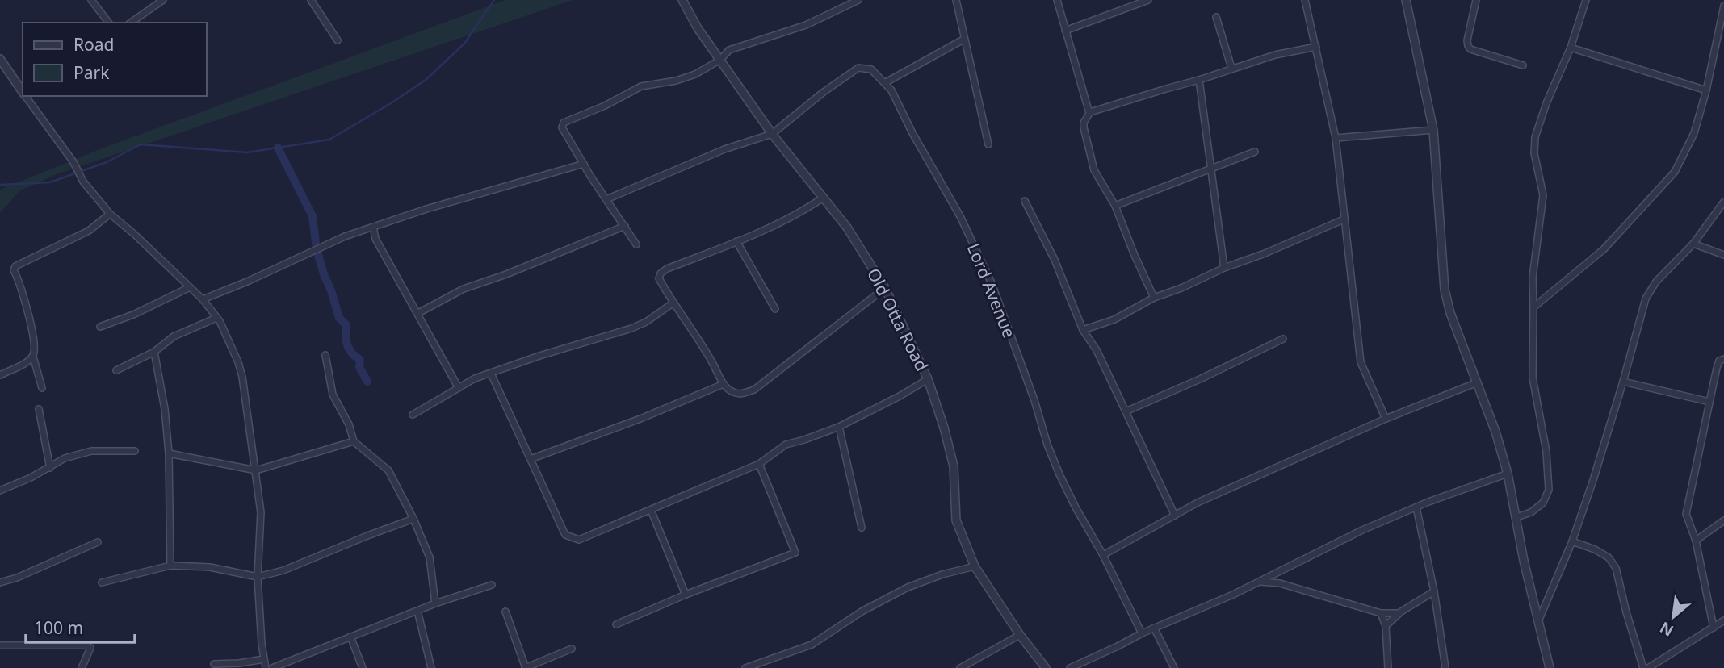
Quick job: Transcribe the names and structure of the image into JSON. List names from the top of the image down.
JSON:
{
  "streets": {
    "street": ["Lord Avenue", "Old Otta Road"]
  },
  "crossings": [
    ["Lord Avenue", "Old Otta Road"]
  ],
  "legend": ["Road", "Park"],
  "scale_bar": "100 m",
  "north": "bottom left"
}
